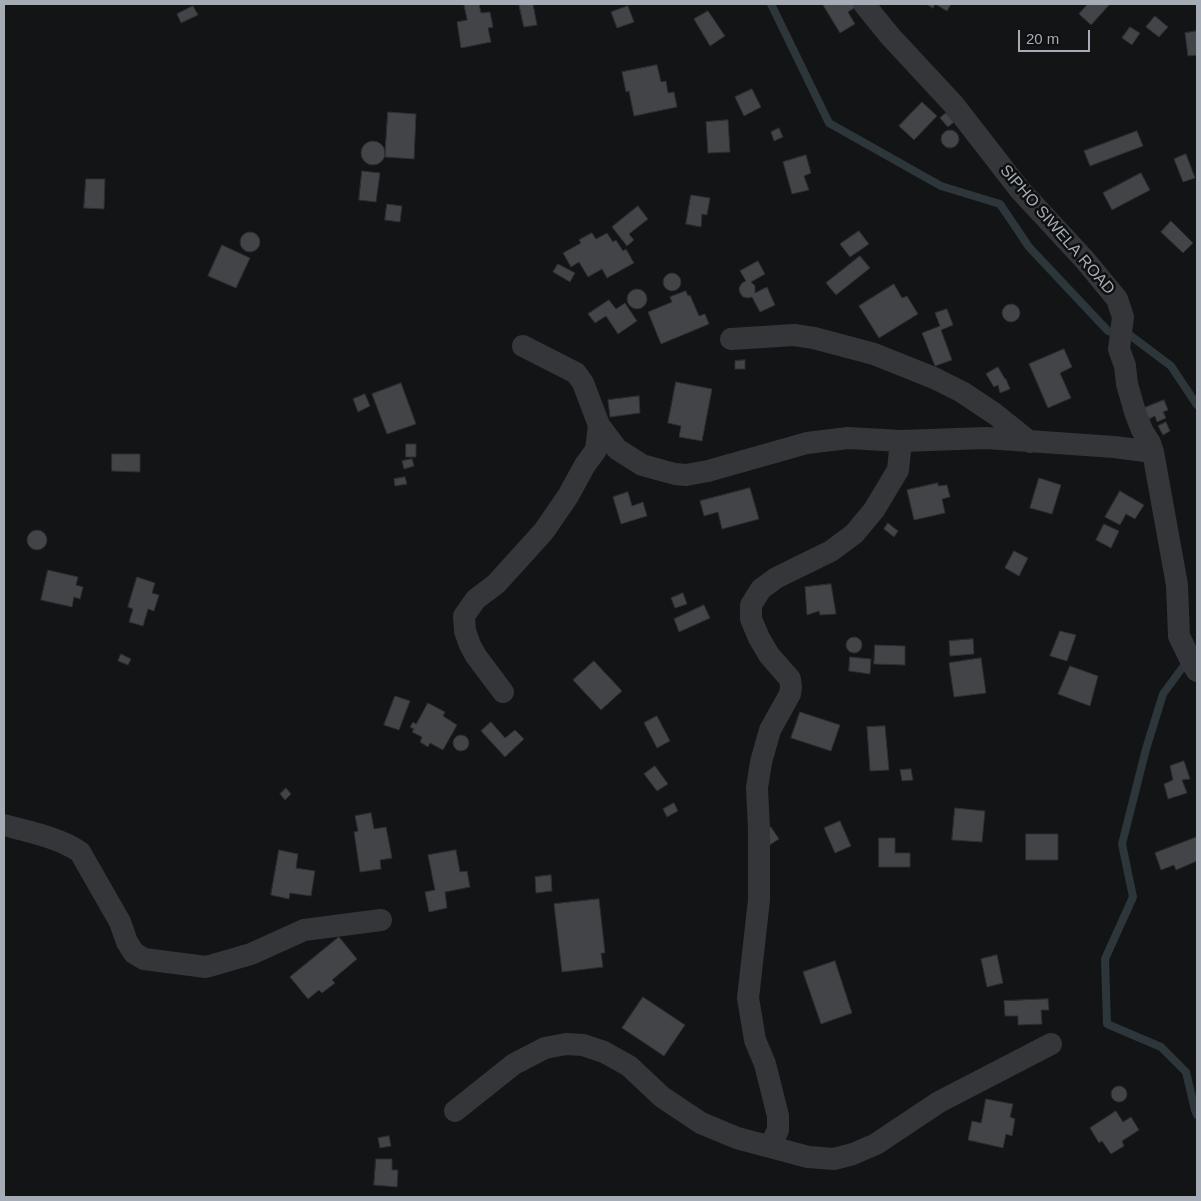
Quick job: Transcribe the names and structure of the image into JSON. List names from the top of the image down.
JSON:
{
  "streets": {
    "street": ["SIPHO SIWELA ROAD"]
  },
  "scale_bar": "20 m"
}
